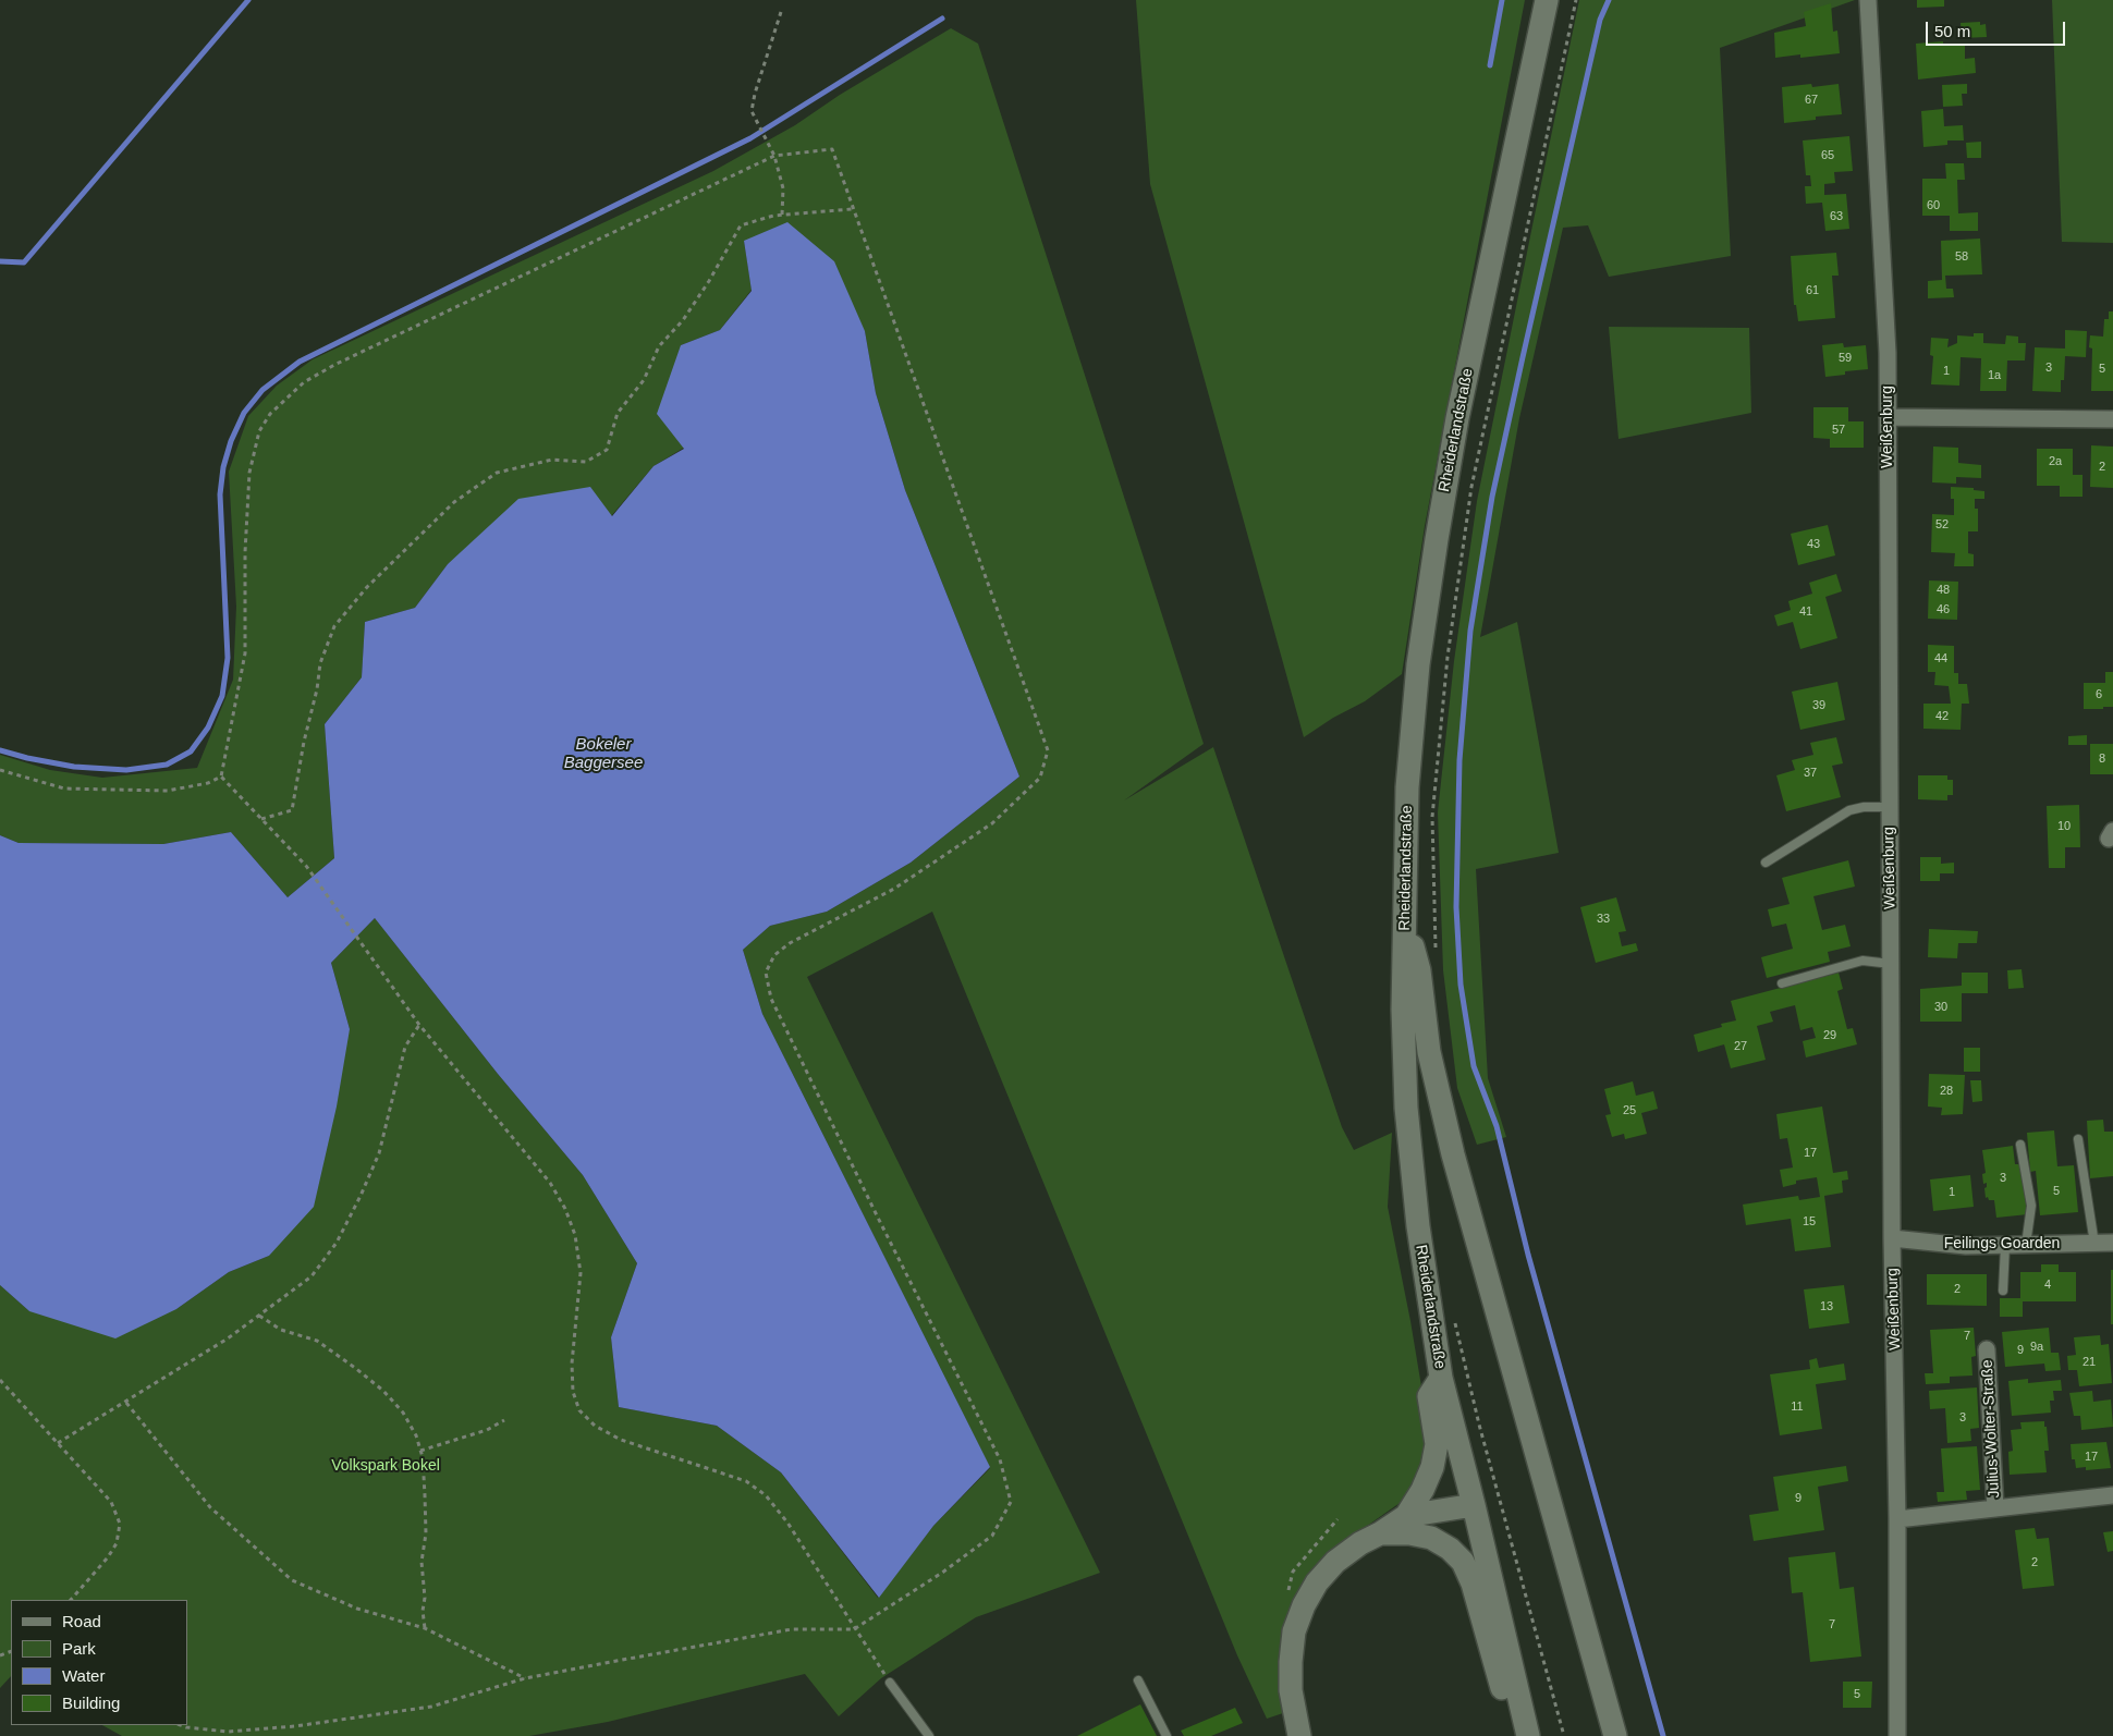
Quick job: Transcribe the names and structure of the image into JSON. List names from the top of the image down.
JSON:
{
  "streets": {
    "main road": ["Rheiderlandstraße"],
    "street": ["Weißenburg", "Feilings Goarden", "Julius-Wolter-Straße"]
  },
  "crossings": [
    ["Weißenburg", "Feilings Goarden"],
    ["Weißenburg", "Julius-Wolter-Straße"]
  ],
  "water": ["Bokeler Baggersee"],
  "parks": ["Volkspark Bokel"],
  "house_numbers": [
    "67",
    "65",
    "60",
    "63",
    "58",
    "61",
    "59",
    "3",
    "5",
    "1",
    "1a",
    "57",
    "2a",
    "2",
    "52",
    "43",
    "48",
    "46",
    "41",
    "44",
    "6",
    "39",
    "42",
    "8",
    "37",
    "10",
    "33",
    "30",
    "29",
    "27",
    "28",
    "25",
    "17",
    "3",
    "5",
    "1",
    "15",
    "4",
    "2",
    "13",
    "7",
    "9a",
    "9",
    "21",
    "11",
    "3",
    "17",
    "9",
    "2",
    "7",
    "5"
  ],
  "legend": [
    "Road",
    "Park",
    "Water",
    "Building"
  ],
  "scale_bar": "50 m"
}
